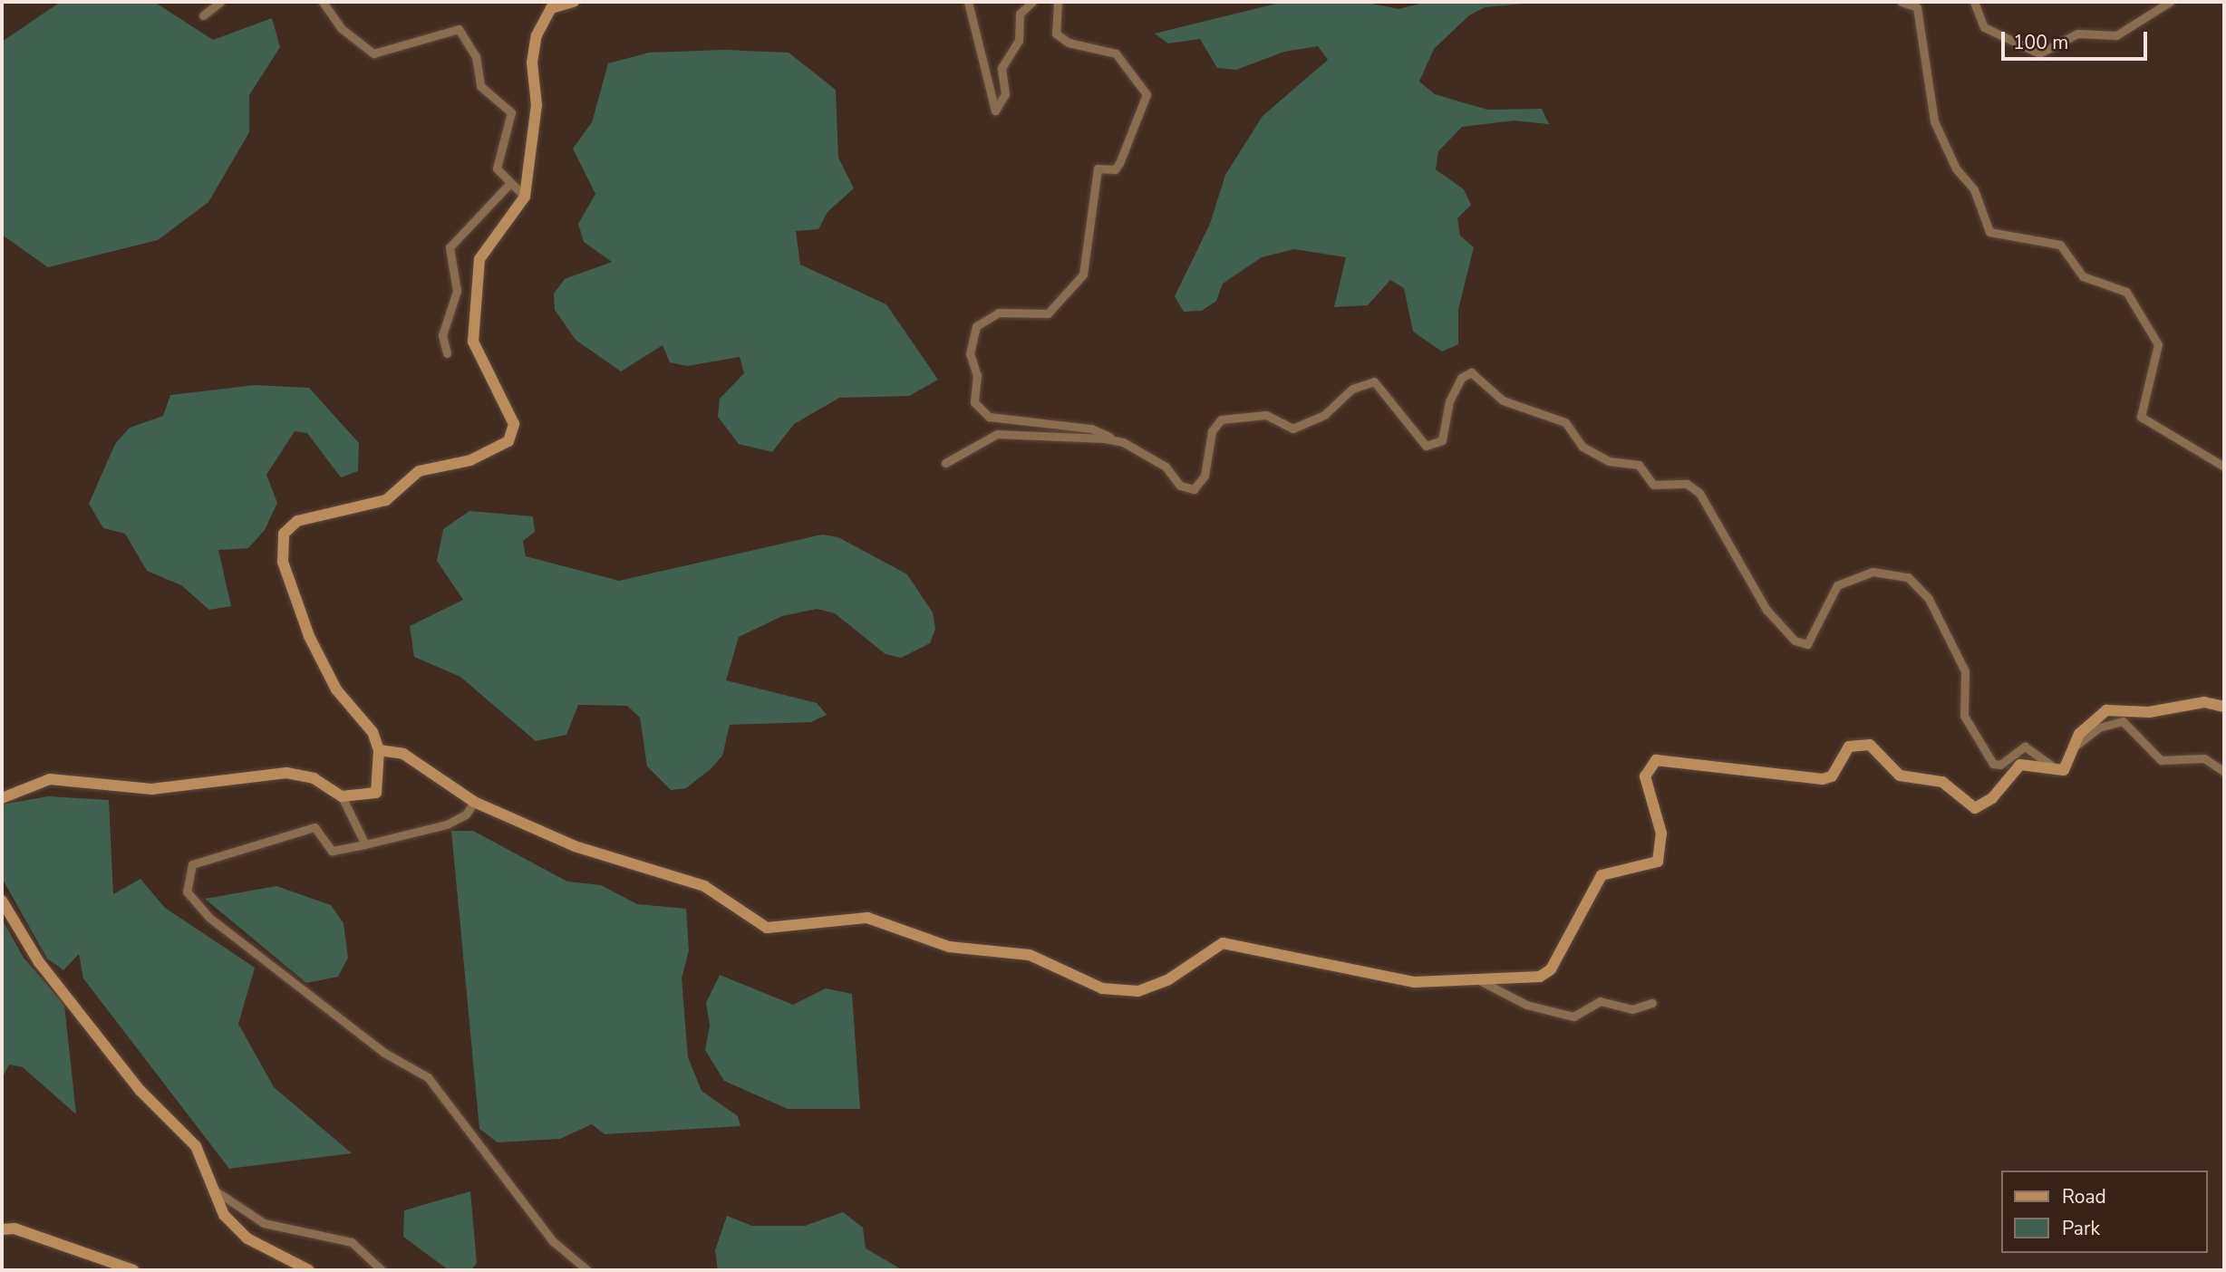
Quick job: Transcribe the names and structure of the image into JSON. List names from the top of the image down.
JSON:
{
  "legend": ["Road", "Park"],
  "scale_bar": "100 m"
}
